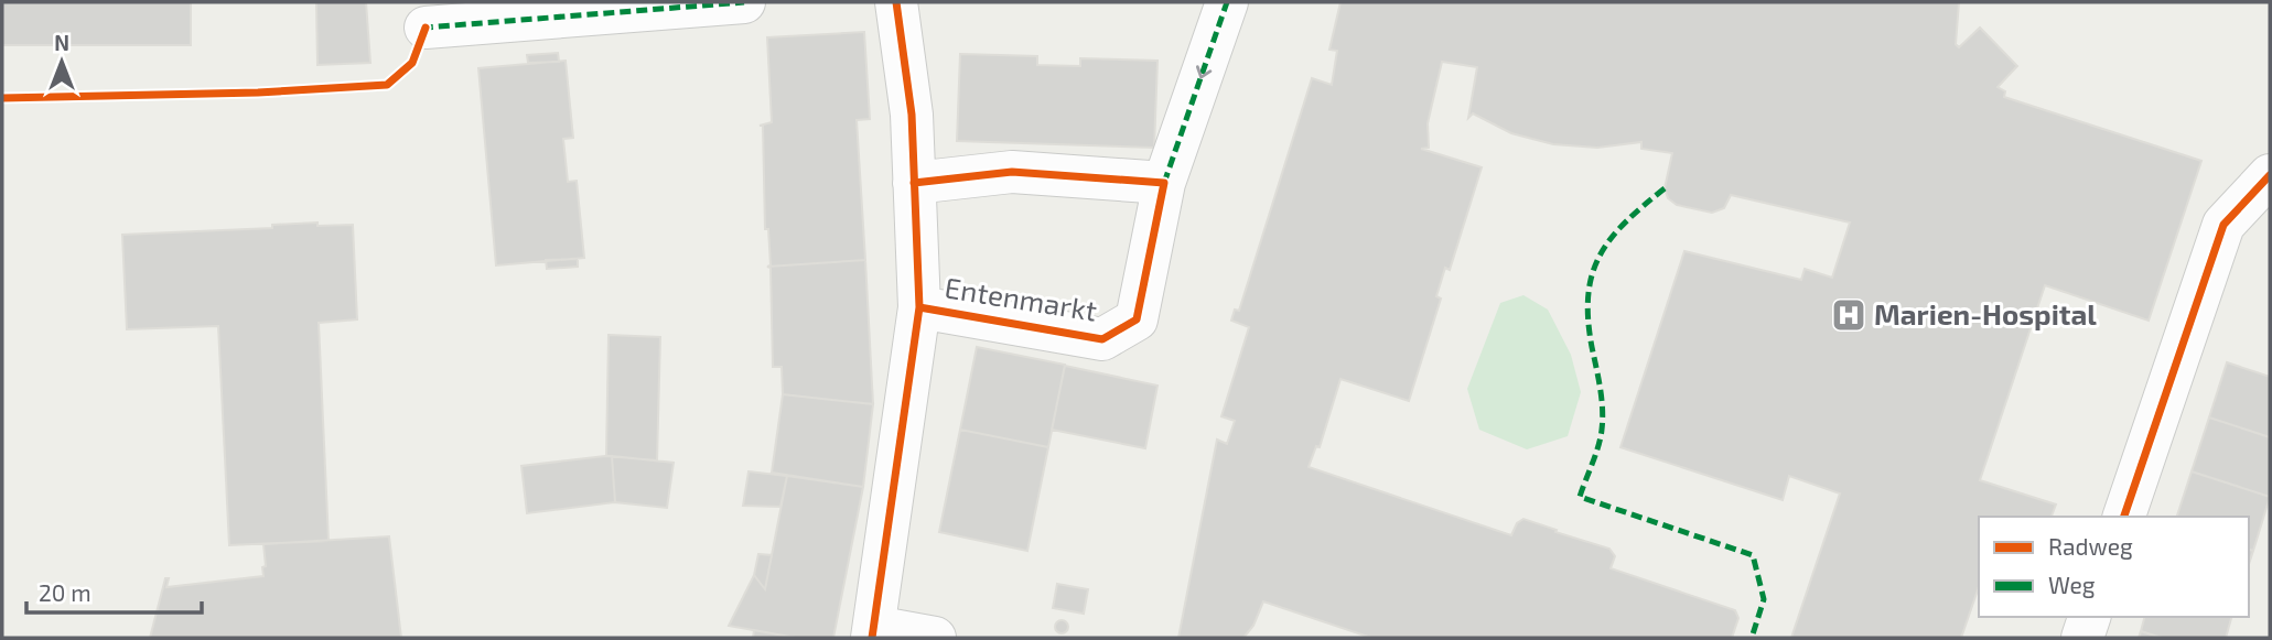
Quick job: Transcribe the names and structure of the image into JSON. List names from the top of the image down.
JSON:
{
  "streets": {
    "street": ["Entenmarkt"]
  },
  "places": {
    "hospital": ["Marien-Hospital"]
  },
  "legend": ["Radweg", "Weg"],
  "scale_bar": "20 m",
  "north": "top"
}
